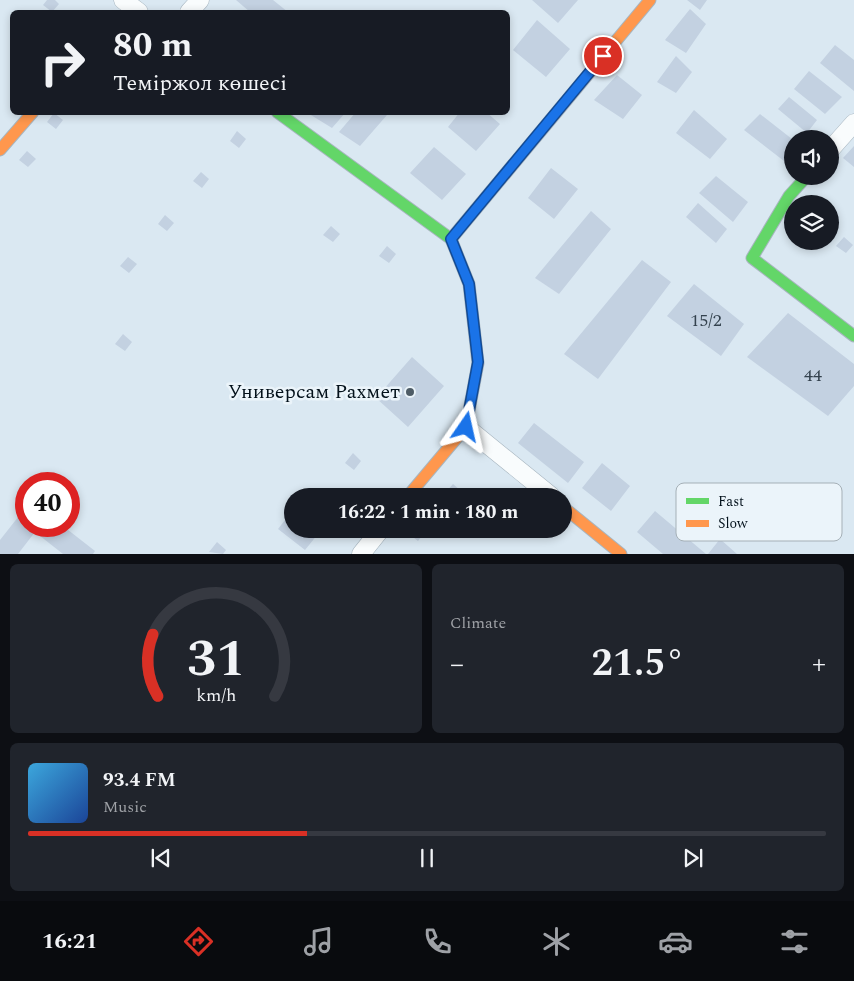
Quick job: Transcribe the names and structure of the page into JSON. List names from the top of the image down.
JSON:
{
  "places": ["Универсам Рахмет"],
  "house_numbers": ["15/2", "44"],
  "legend": ["Fast", "Slow"],
  "page": {
    "turn": ["80 m", "Теміржол көшесі"],
    "limit": "40",
    "trip": "16:22 · 1 min · 180 m",
    "tile": "Climate",
    "heat": ["−", "21.5°", "+"],
    "song": ["93.4 FM", "Music"],
    "tabs": "16:21",
    "gauge": ["31", "km/h"]
  }
}
